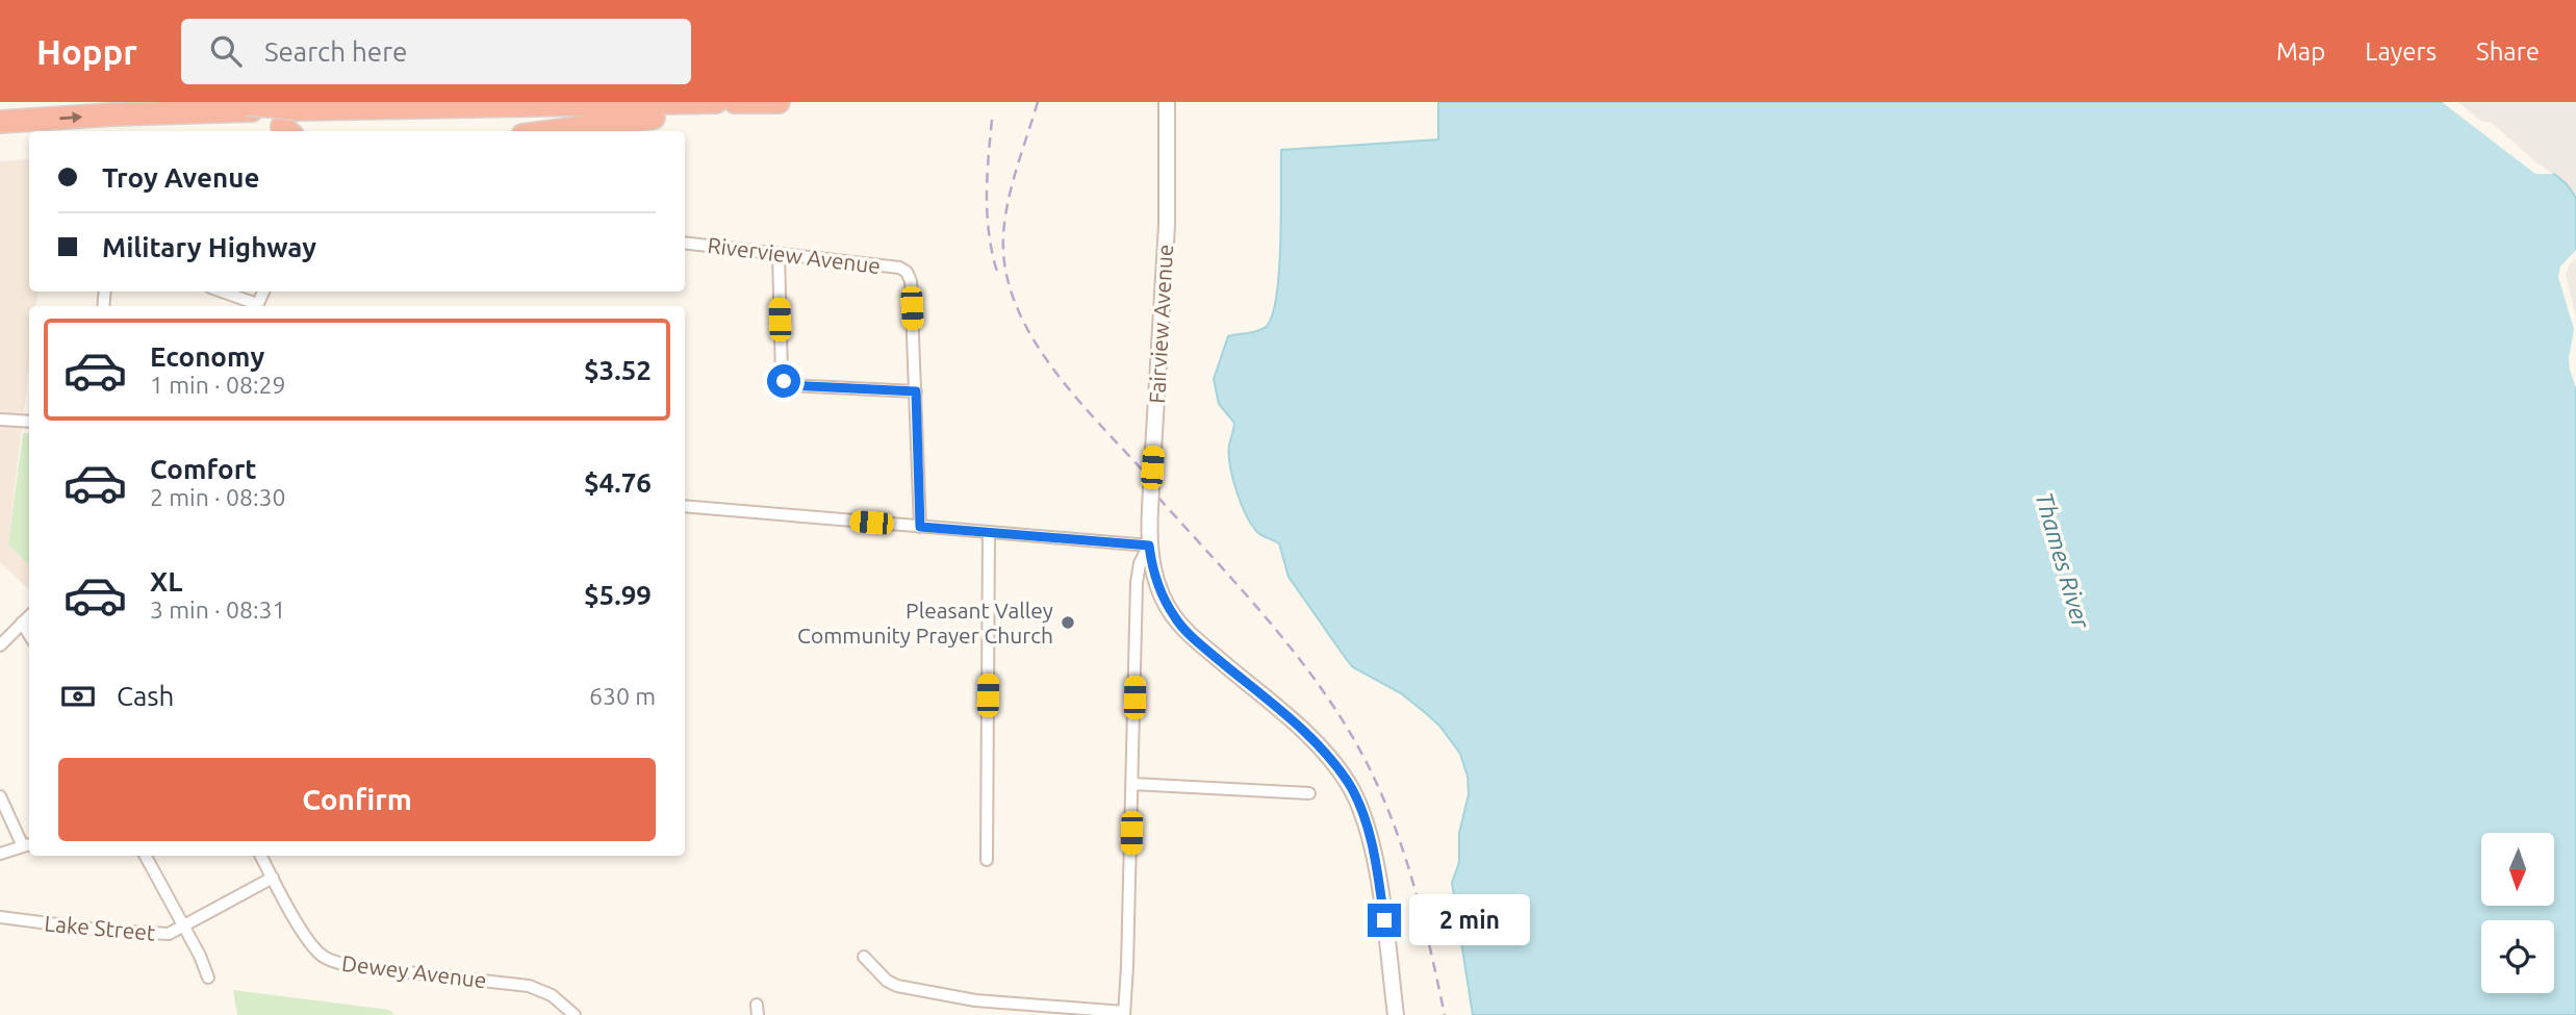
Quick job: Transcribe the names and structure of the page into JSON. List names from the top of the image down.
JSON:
{
  "streets": {
    "street": [
      "Riverview Avenue",
      "Fairview Avenue",
      "Lake Street",
      "Dewey Avenue"
    ]
  },
  "crossings": [
    ["Lake Street", "Dewey Avenue"]
  ],
  "water": ["Thames River"],
  "places": ["Pleasant Valley Community Prayer Church"],
  "north": "bottom",
  "page": {
    "header": "Hoppr",
    "search": "Search here",
    "nav": ["Map", "Layers", "Share"],
    "banner": ["Troy Avenue", "Military Highway"],
    "list": [
      {
        "name": "Economy",
        "note": "1 min · 08:29",
        "value": "$3.52"
      },
      {
        "name": "Comfort",
        "note": "2 min · 08:30",
        "value": "$4.76"
      },
      {
        "name": "XL",
        "note": "3 min · 08:31",
        "value": "$5.99"
      }
    ],
    "pay": ["Cash", "630 m"],
    "buttons": "Confirm",
    "bubble": "2 min"
  }
}
